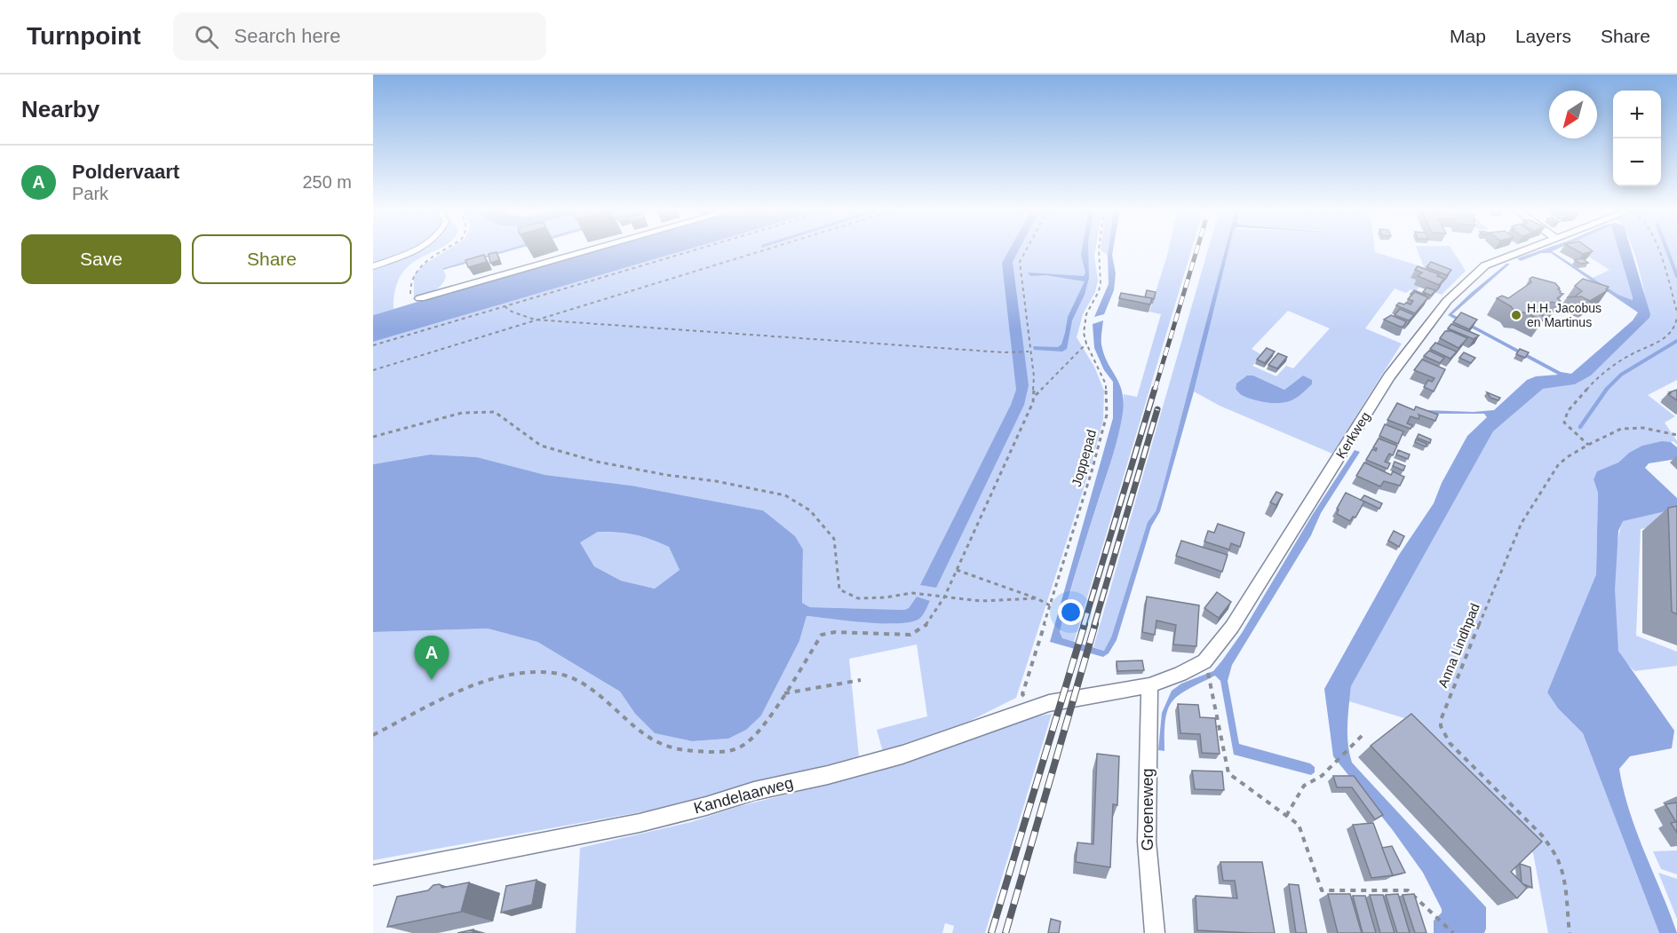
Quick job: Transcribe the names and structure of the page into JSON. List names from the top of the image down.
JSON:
{
  "streets": {
    "street": ["Kerkweg", "Kandelaarweg", "Groeneweg"],
    "path": ["Joppepad", "Anna Lindhpad"]
  },
  "crossings": [
    ["Kerkweg", "Kandelaarweg"],
    ["Kerkweg", "Groeneweg"],
    ["Joppepad", "Kandelaarweg"]
  ],
  "places": ["H.H. Jacobus en Martinus"],
  "north": "bottom left",
  "page": {
    "header": "Turnpoint",
    "search": "Search here",
    "nav": ["Map", "Layers", "Share"],
    "heading": "Nearby",
    "map_buttons": ["+", "−"],
    "list": [
      {
        "mark": "A",
        "name": "Poldervaart",
        "note": "Park",
        "value": "250 m"
      }
    ],
    "buttons": ["Save", "Share"],
    "pins": "A"
  }
}
